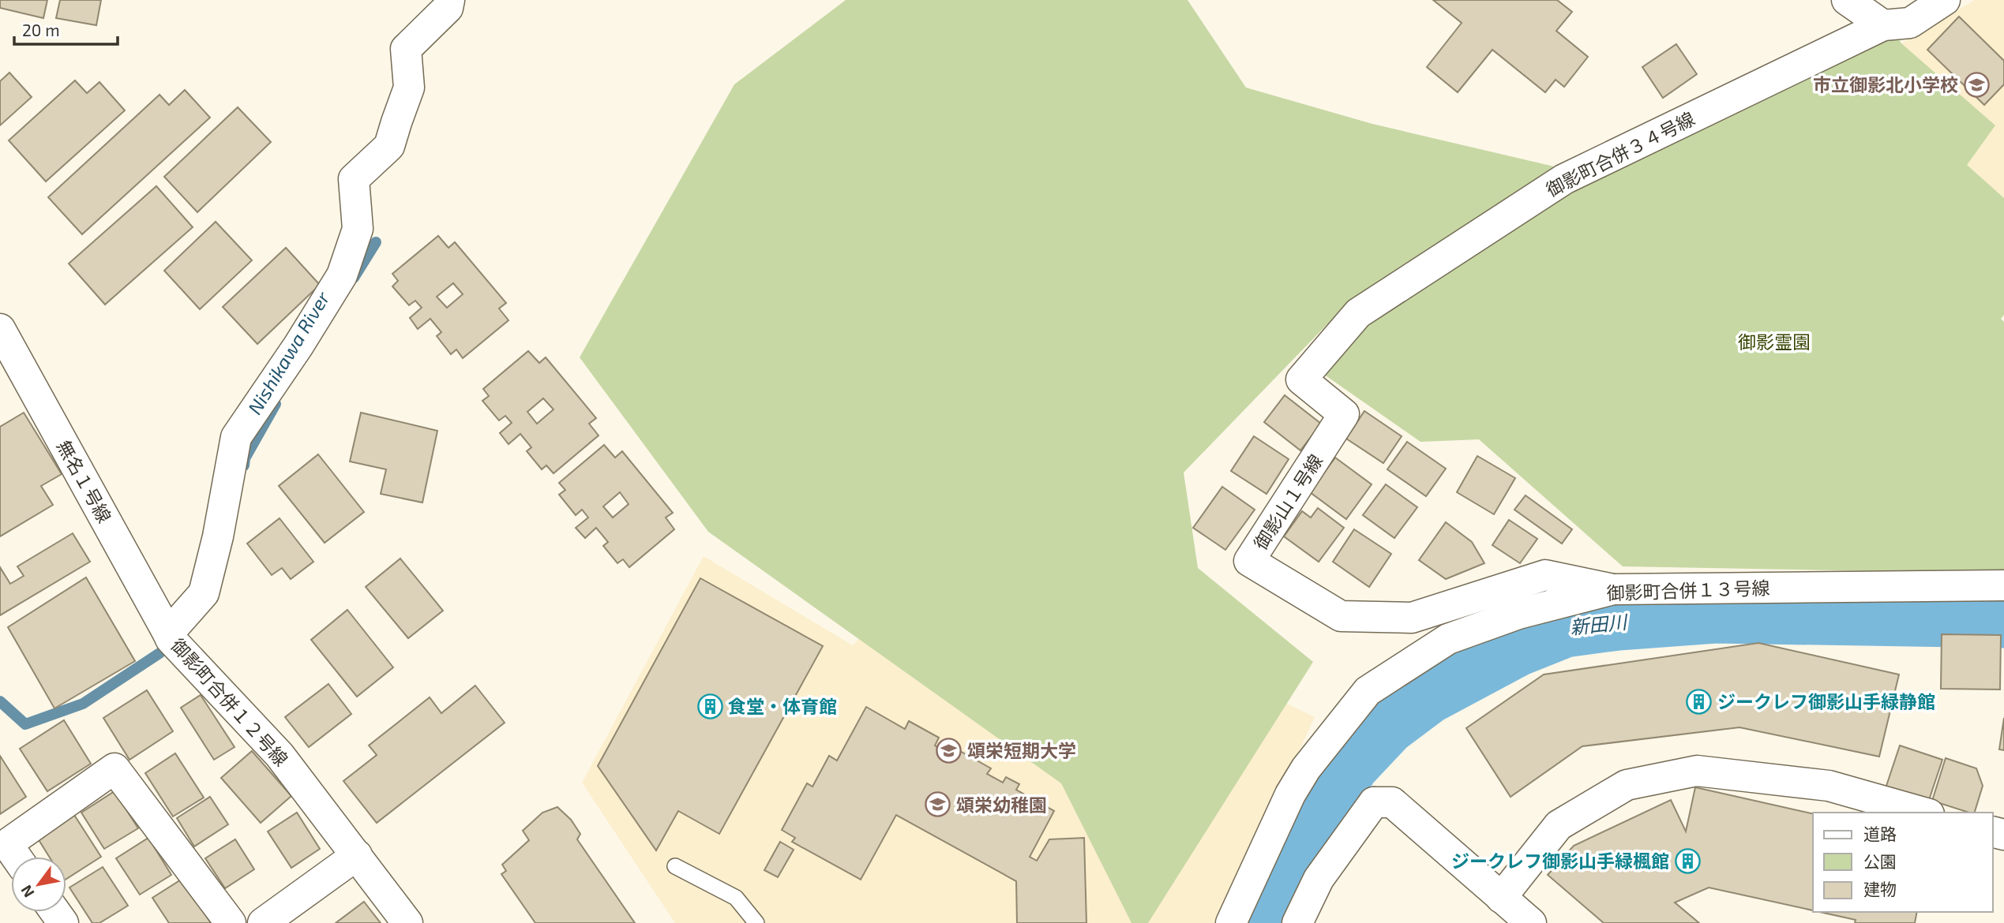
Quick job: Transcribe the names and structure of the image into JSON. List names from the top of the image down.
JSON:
{
  "streets": {
    "street": [
      "御影町合併３４号線",
      "無名１号線",
      "御影山１号線",
      "御影町合併１３号線",
      "御影町合併１２号線"
    ]
  },
  "crossings": [
    ["御影町合併３４号線", "御影山１号線"],
    ["無名１号線", "御影町合併１２号線"],
    ["御影山１号線", "御影町合併１３号線"]
  ],
  "water": ["Nishikawa River", "新田川"],
  "parks": ["御影霊園"],
  "places": {
    "school or university": ["市立御影北小学校", "頌栄短期大学", "頌栄幼稚園"],
    "building": ["ジークレフ御影山手緑静館", "食堂・体育館", "ジークレフ御影山手緑楓館"]
  },
  "legend": ["道路", "公園", "建物"],
  "scale_bar": "20 m",
  "north": "bottom left"
}
